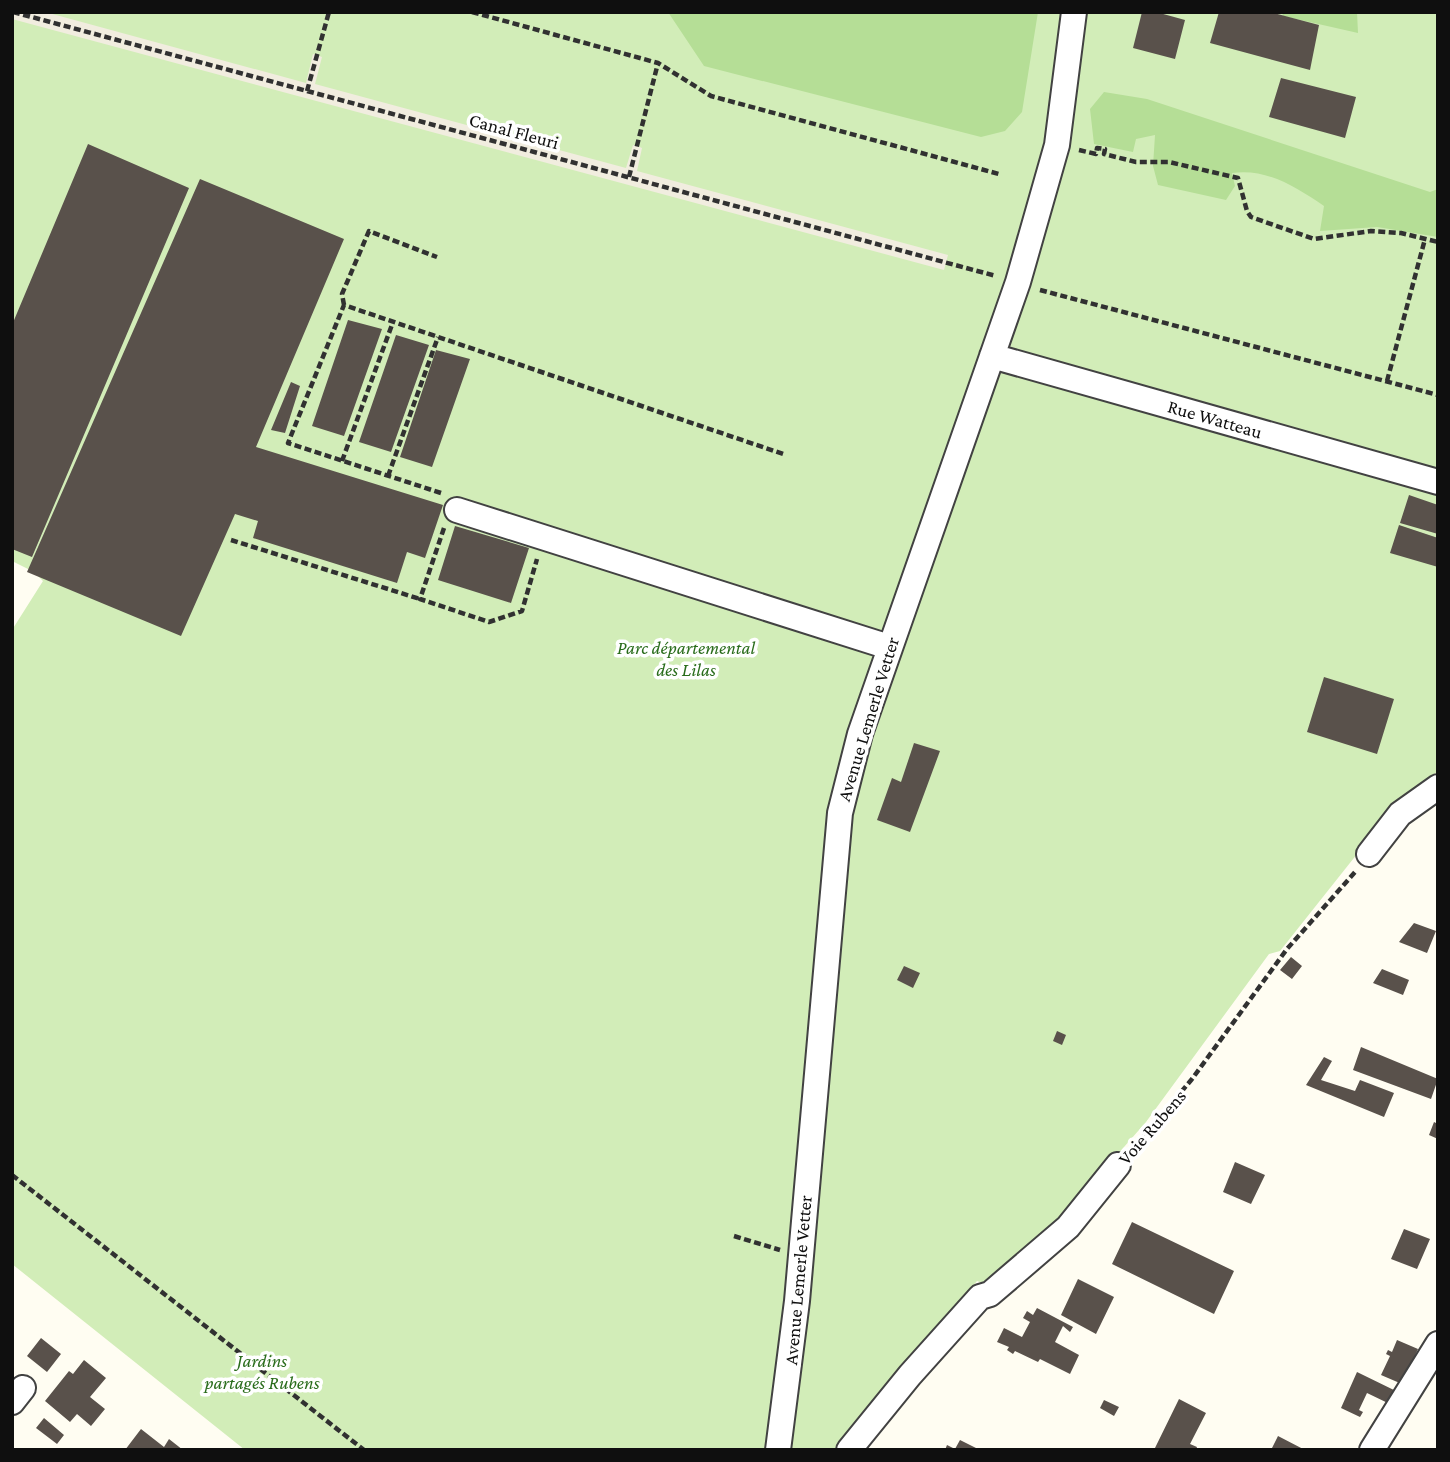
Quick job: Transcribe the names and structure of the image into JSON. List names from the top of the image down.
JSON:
{
  "streets": {
    "street": ["Rue Watteau", "Avenue Lemerle Vetter", "Voie Rubens"],
    "path": ["Canal Fleuri"]
  },
  "crossings": [
    ["Rue Watteau", "Avenue Lemerle Vetter"]
  ],
  "parks": ["Parc départemental des Lilas", "Jardins partagés Rubens"]
}
